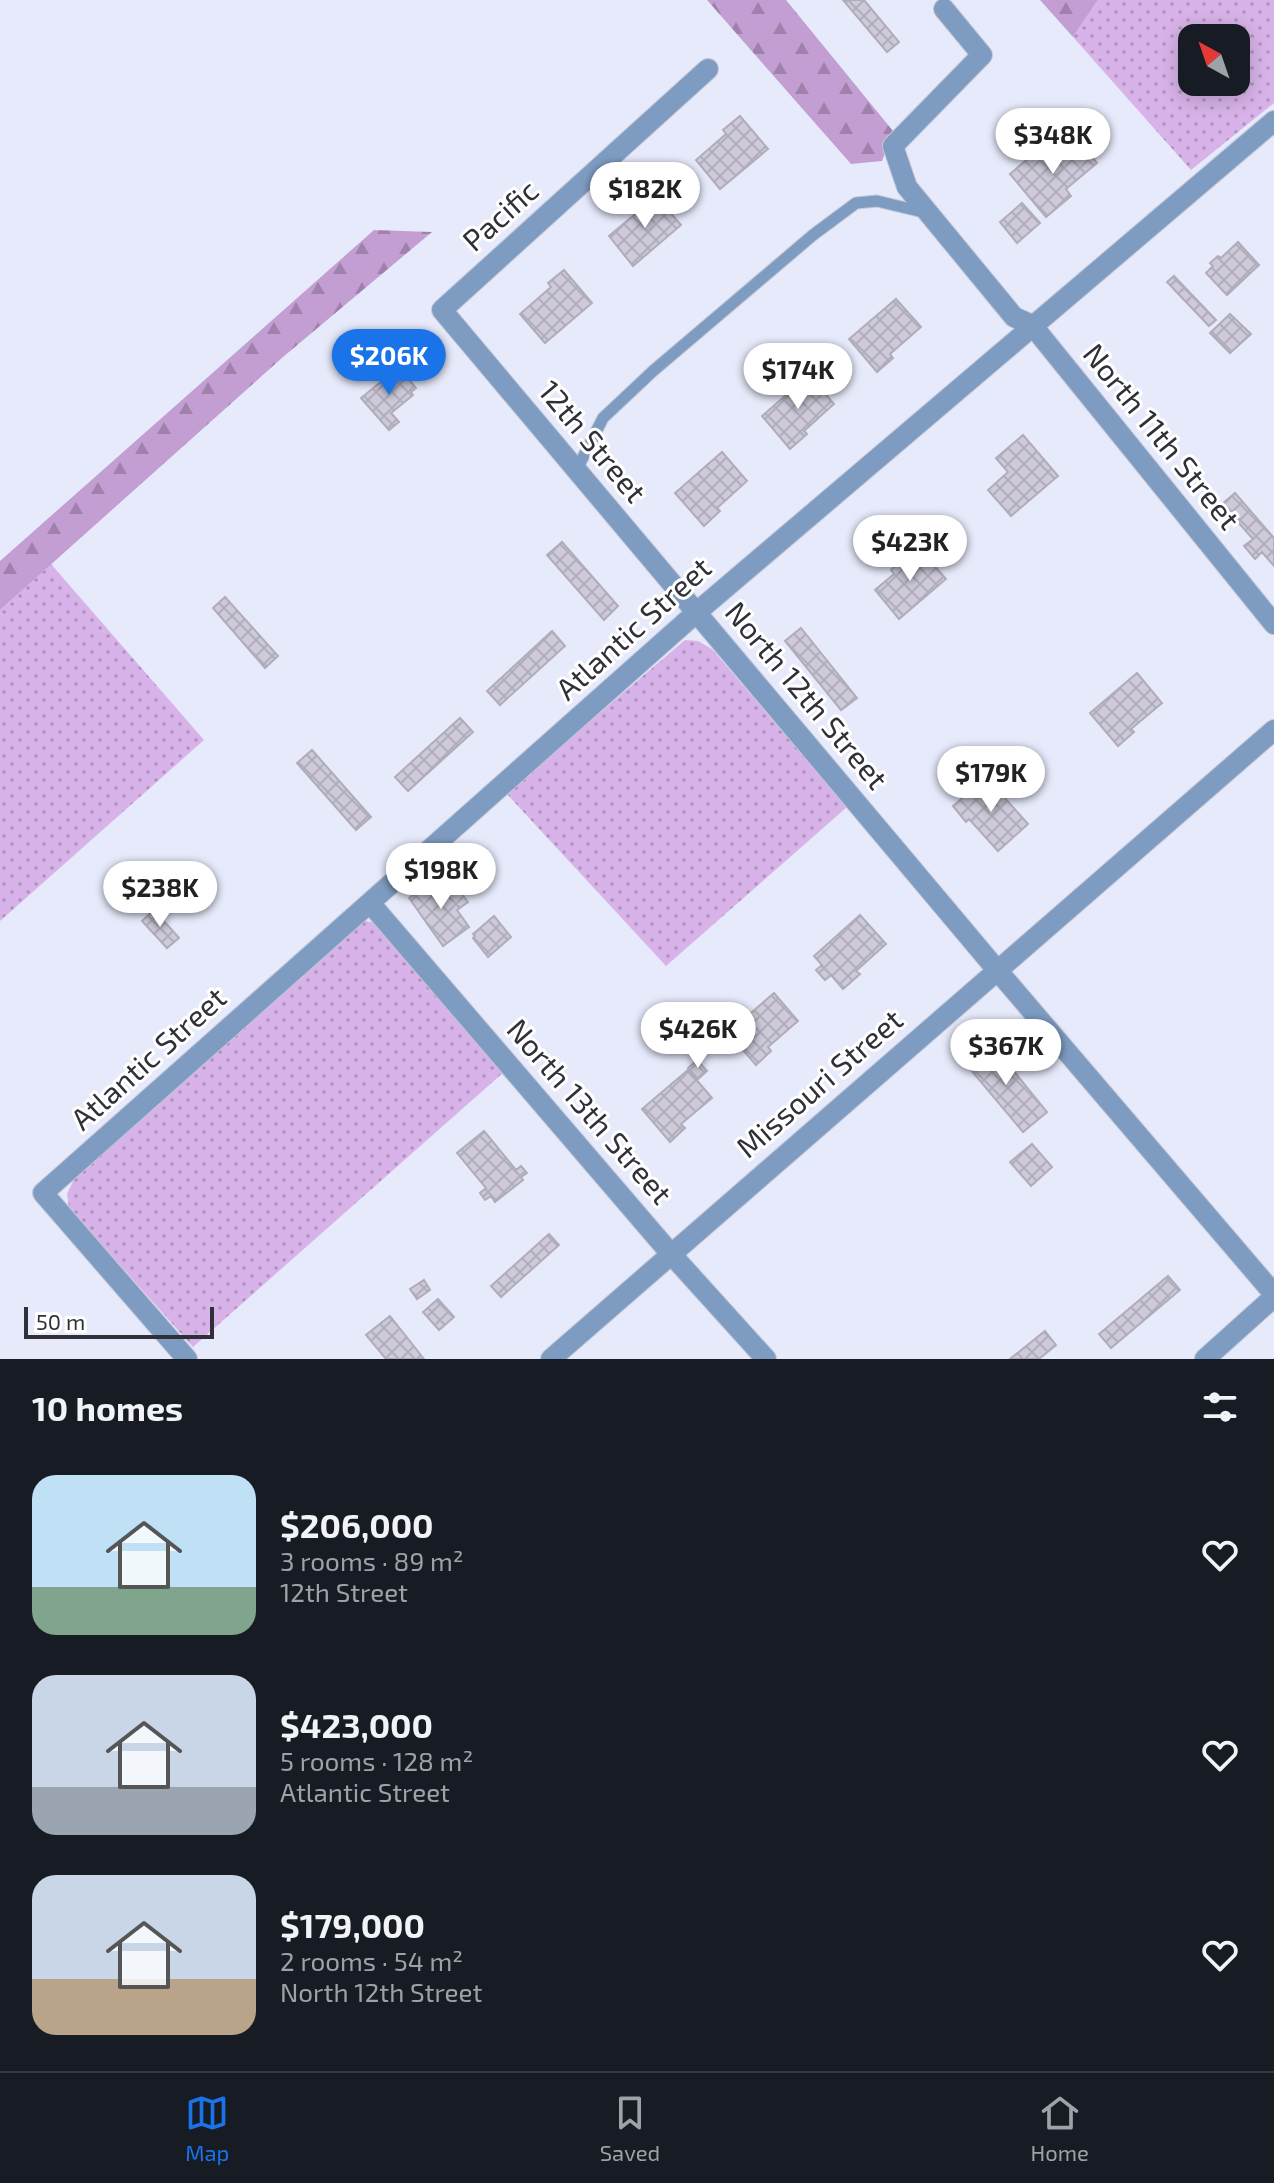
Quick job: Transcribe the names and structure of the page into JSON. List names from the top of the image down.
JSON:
{
  "streets": {
    "street": [
      "Pacific",
      "North 11th Street",
      "12th Street",
      "Atlantic Street",
      "North 12th Street",
      "Missouri Street",
      "North 13th Street"
    ]
  },
  "crossings": [
    ["Pacific", "12th Street"],
    ["North 11th Street", "Atlantic Street"],
    ["12th Street", "Atlantic Street"],
    ["12th Street", "North 12th Street"],
    ["Atlantic Street", "North 12th Street"],
    ["Atlantic Street", "North 13th Street"],
    ["North 12th Street", "Missouri Street"],
    ["Missouri Street", "North 13th Street"]
  ],
  "scale_bar": "50 m",
  "north": "top left",
  "page": {
    "price": [
      "$348K",
      "$182K",
      "$206K",
      "$174K",
      "$423K",
      "$179K",
      "$198K",
      "$238K",
      "$426K",
      "$367K"
    ],
    "scale": "50 m",
    "heading": "10 homes",
    "list": [
      {
        "name": "$206,000",
        "note": "3 rooms · 89 m² · 12th Street"
      },
      {
        "name": "$423,000",
        "note": "5 rooms · 128 m² · Atlantic Street"
      },
      {
        "name": "$179,000",
        "note": "2 rooms · 54 m² · North 12th Street"
      }
    ],
    "tabs": ["Map", "Saved", "Home"]
  }
}
